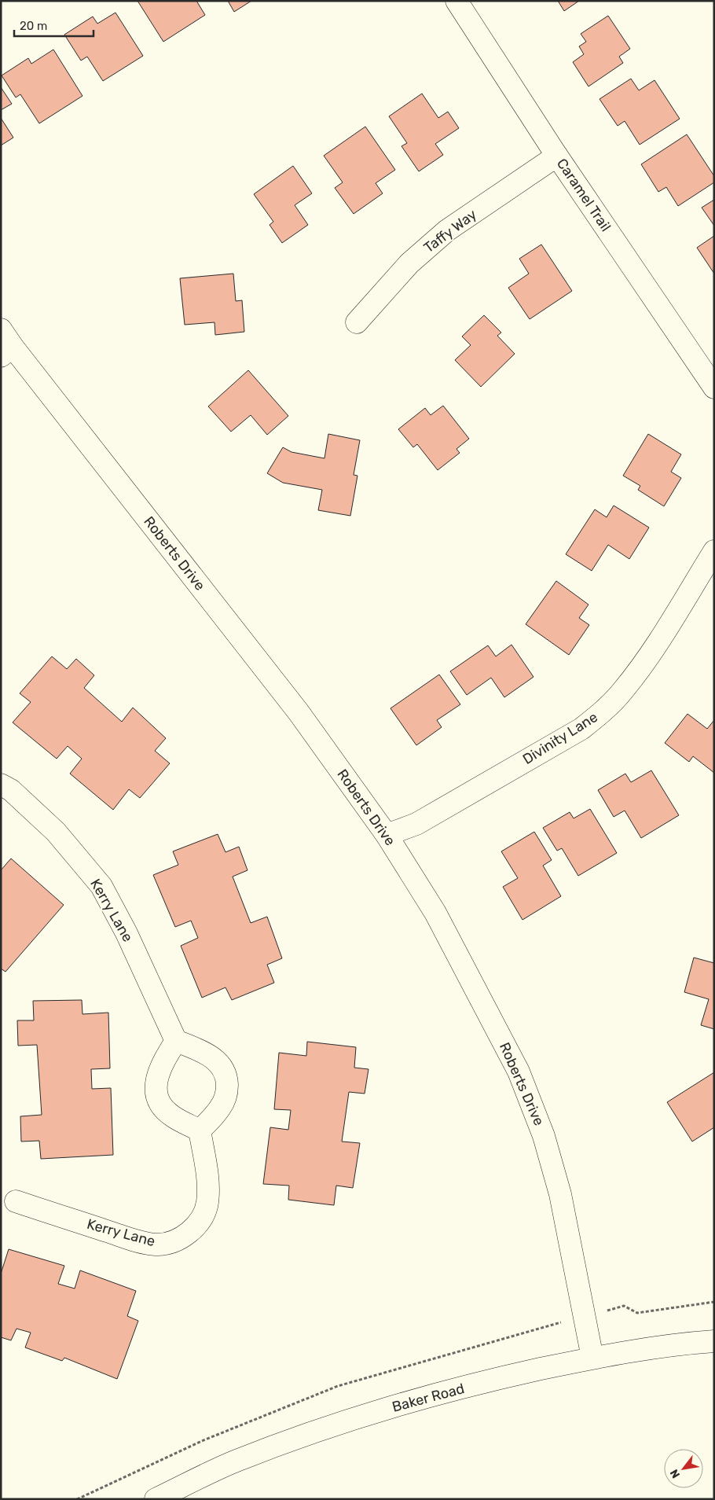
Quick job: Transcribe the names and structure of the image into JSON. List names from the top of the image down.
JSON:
{
  "streets": {
    "street": [
      "Caramel Trail",
      "Taffy Way",
      "Roberts Drive",
      "Divinity Lane",
      "Kerry Lane",
      "Baker Road"
    ]
  },
  "crossings": [
    ["Caramel Trail", "Taffy Way"],
    ["Roberts Drive", "Divinity Lane"],
    ["Roberts Drive", "Baker Road"]
  ],
  "scale_bar": "20 m",
  "north": "bottom left"
}
